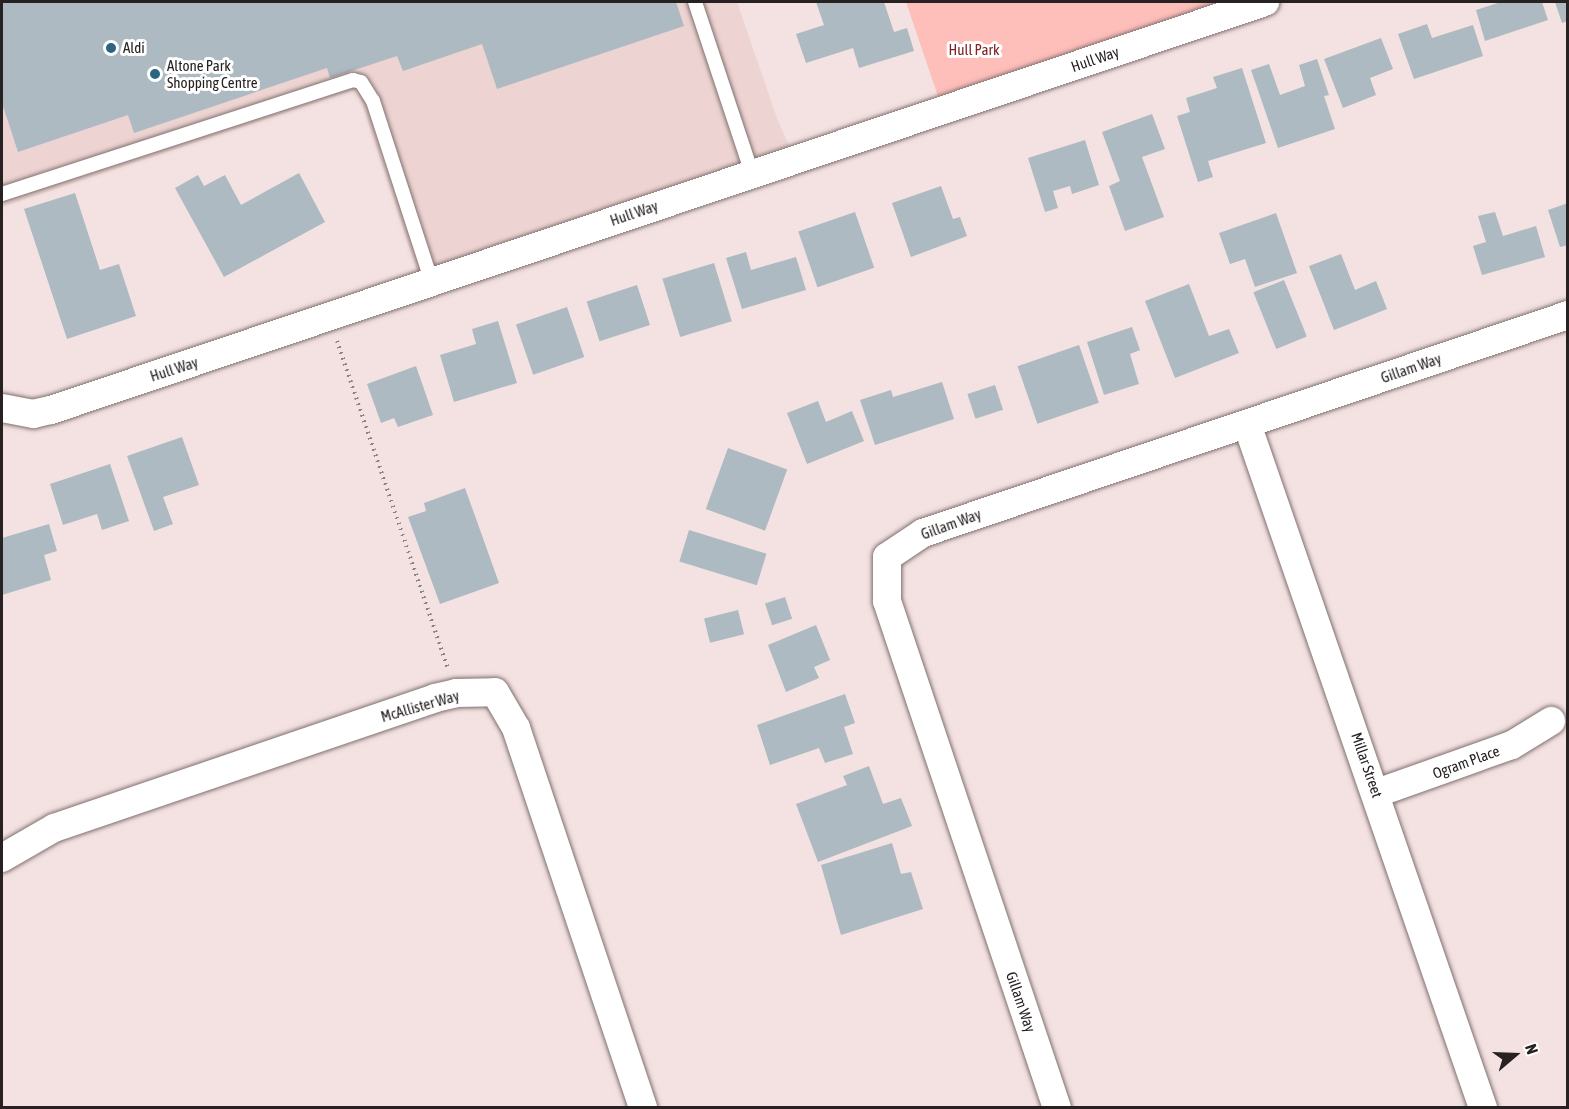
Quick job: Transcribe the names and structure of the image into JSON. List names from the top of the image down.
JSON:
{
  "streets": {
    "street": [
      "Hull Way",
      "Gillam Way",
      "McAllister Way",
      "Ogram Place",
      "Millar Street"
    ]
  },
  "crossings": [
    ["Gillam Way", "Millar Street"],
    ["Ogram Place", "Millar Street"]
  ],
  "parks": ["Hull Park"],
  "places": ["Aldi", "Altone Park Shopping Centre"],
  "north": "right"
}
